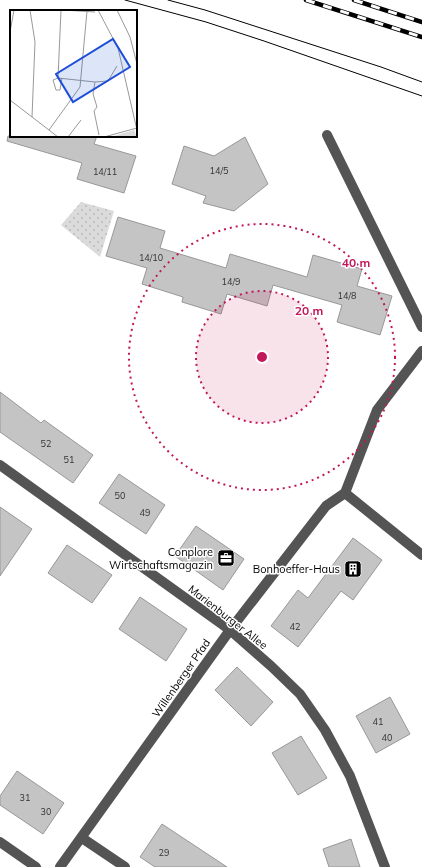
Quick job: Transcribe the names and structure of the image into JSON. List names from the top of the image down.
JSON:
{
  "streets": {
    "street": ["Marienburger Allee", "Willenberger Pfad"]
  },
  "crossings": [
    ["Marienburger Allee", "Willenberger Pfad"]
  ],
  "places": {
    "office": ["Conplore Wirtschaftsmagazin"],
    "building": ["Bonhoeffer-Haus"]
  },
  "house_numbers": [
    "14/5",
    "14/11",
    "14/10",
    "14/9",
    "14/8",
    "52",
    "51",
    "50",
    "49",
    "42",
    "41",
    "40",
    "31",
    "30",
    "29"
  ],
  "rings": ["40 m", "20 m"]
}
